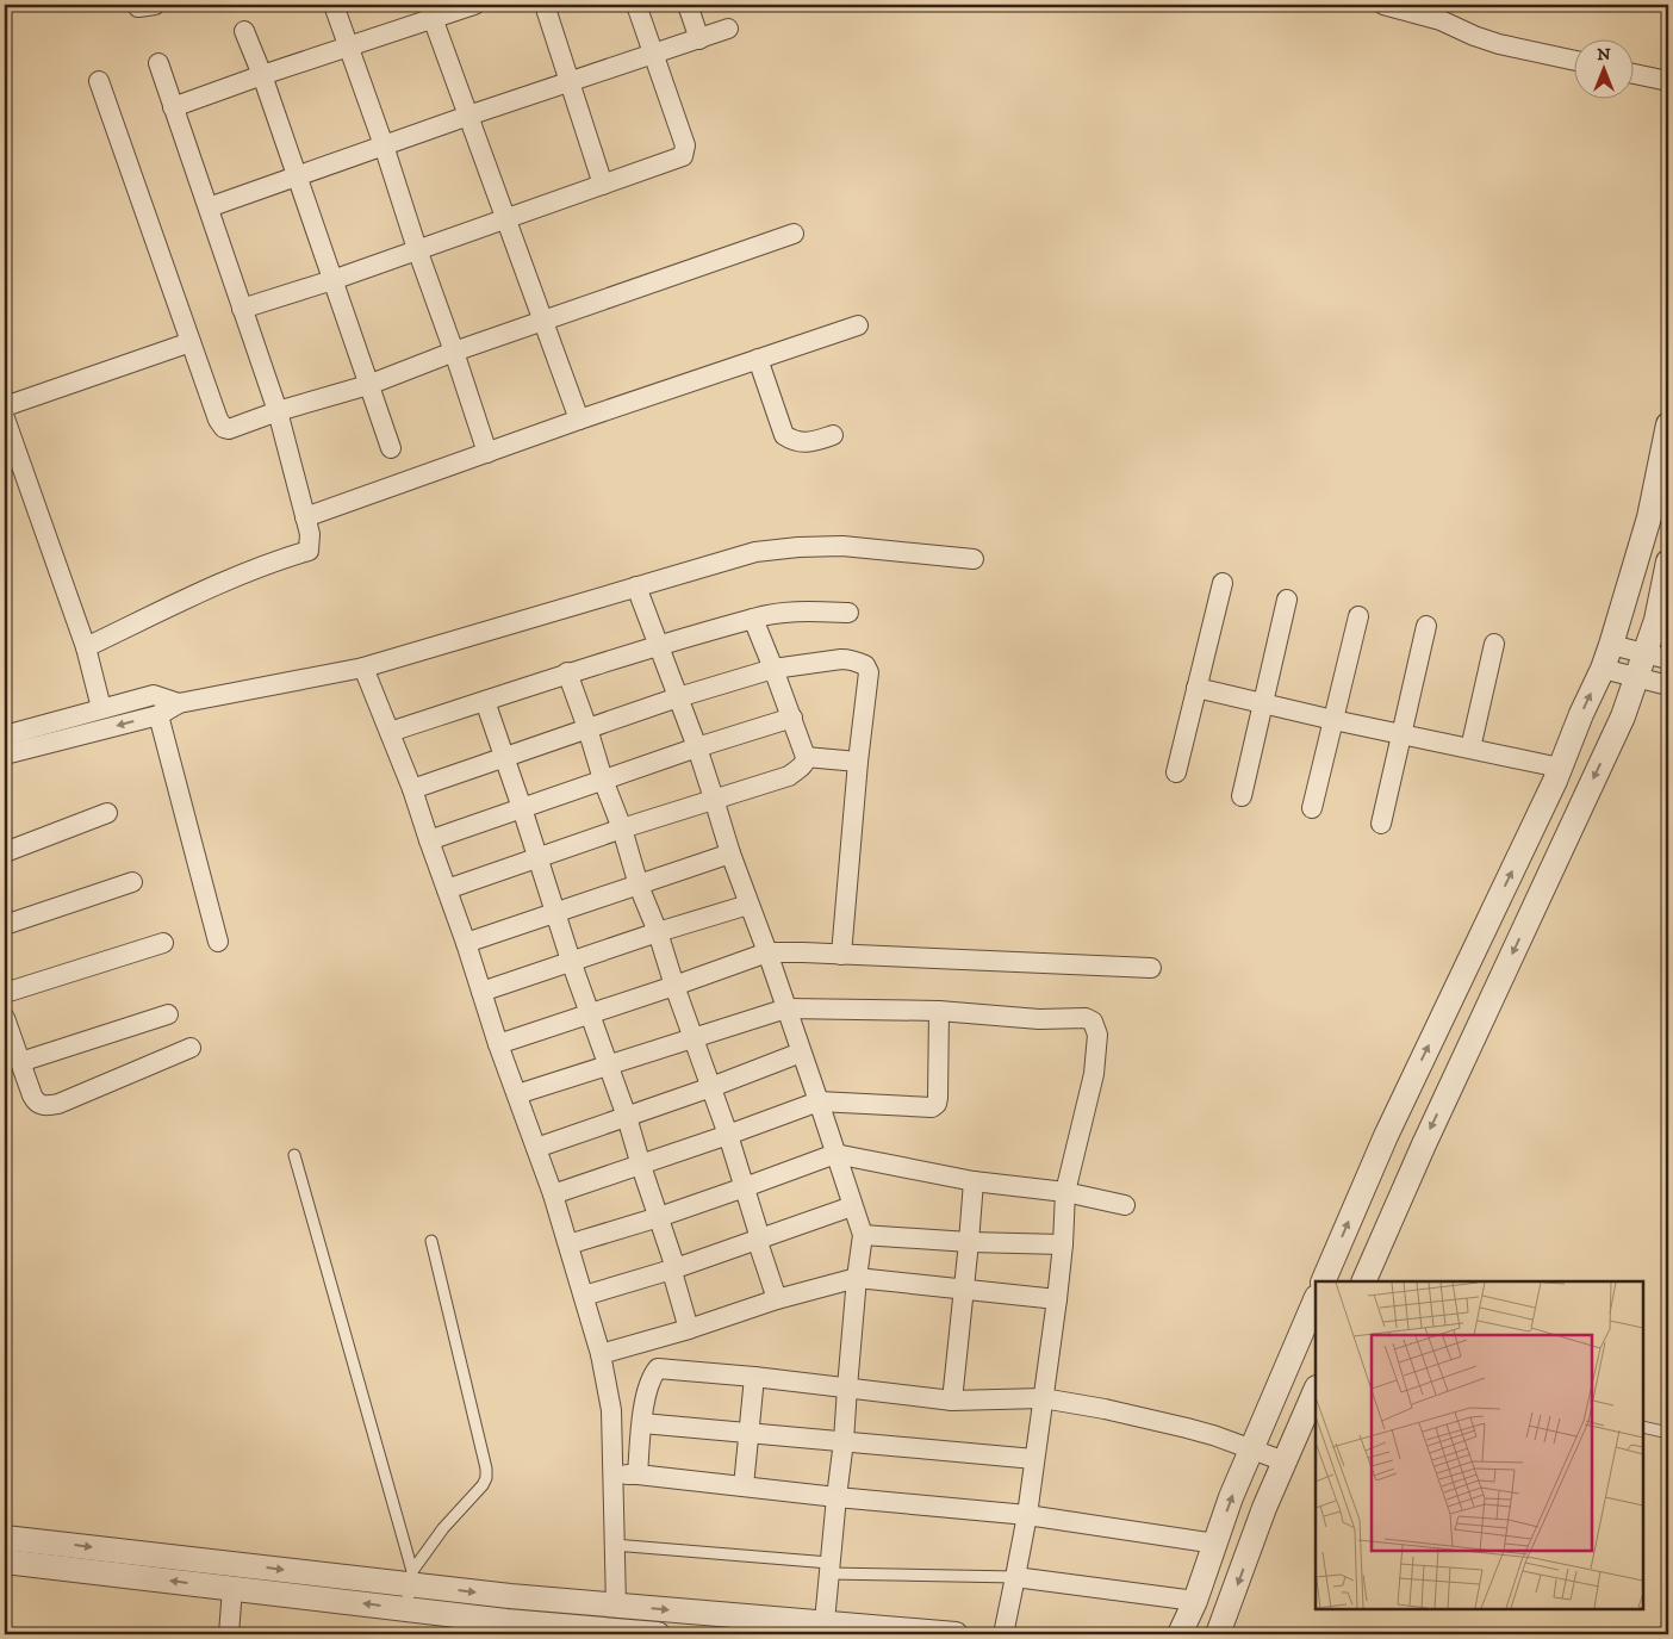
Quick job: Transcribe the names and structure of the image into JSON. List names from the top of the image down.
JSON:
{
  "north": "top"
}
